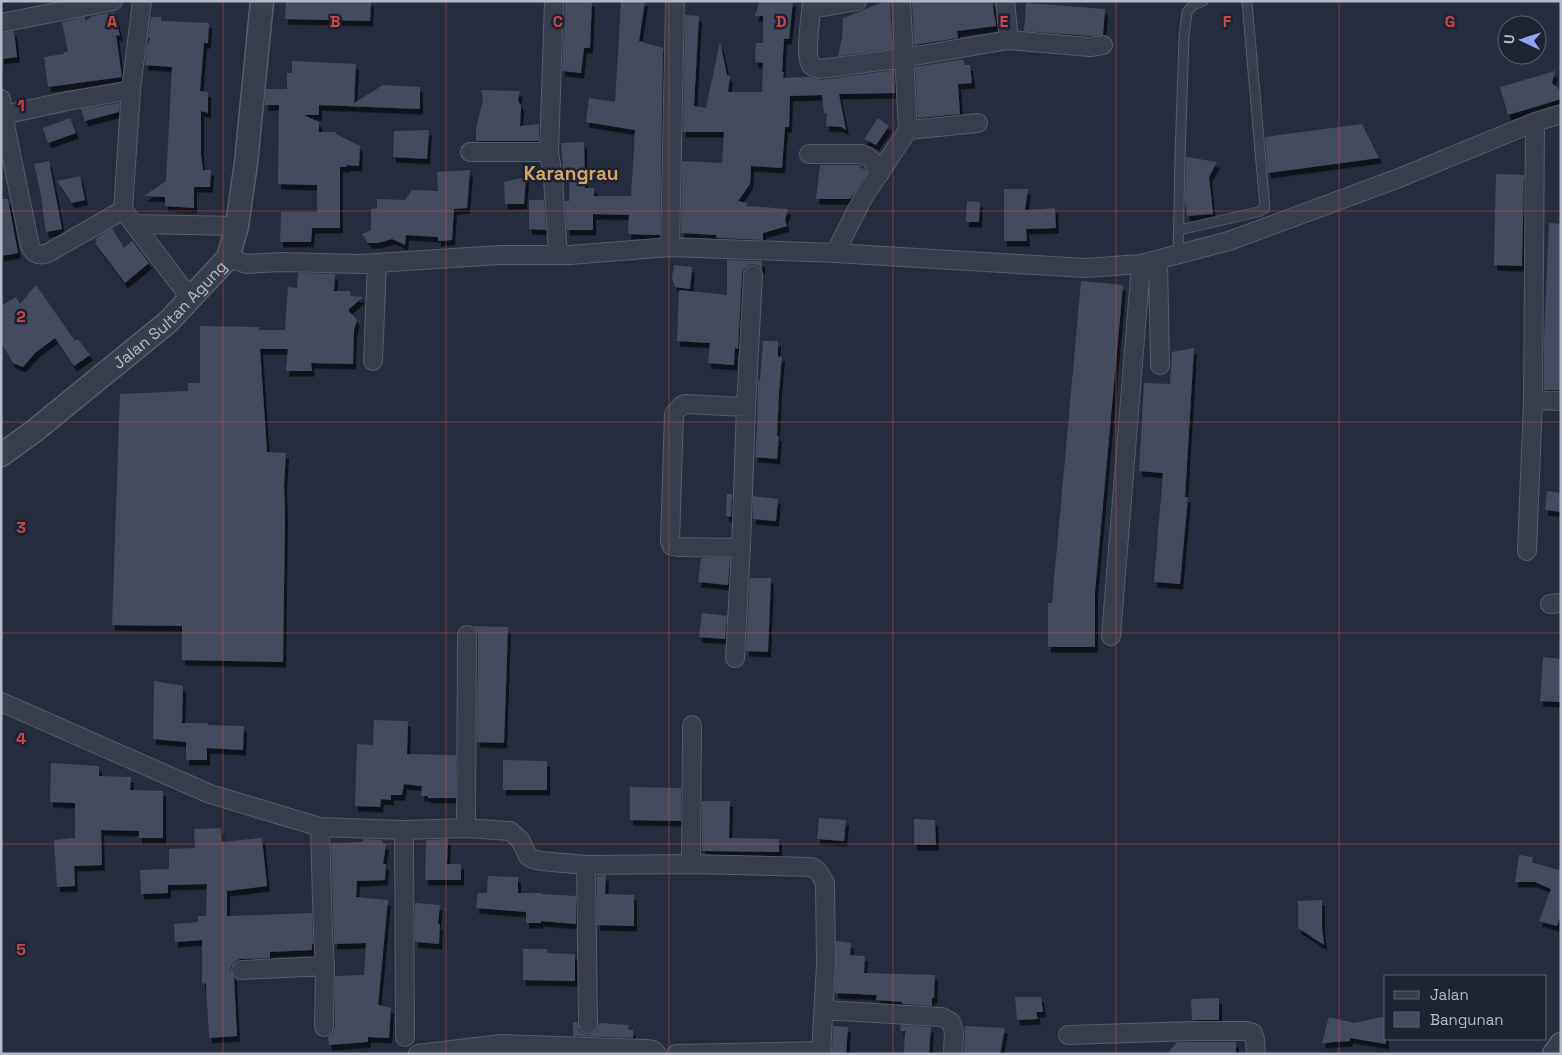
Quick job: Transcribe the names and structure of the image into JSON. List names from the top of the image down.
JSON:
{
  "streets": {
    "street": ["Jalan Sultan Agung"]
  },
  "districts": ["Karangrau"],
  "legend": ["Jalan", "Bangunan"],
  "north": "left",
  "grid": {
    "columns": [
      "A",
      "B",
      "C",
      "D",
      "E",
      "F",
      "G"
    ],
    "rows": [
      "1",
      "2",
      "3",
      "4",
      "5"
    ]
  }
}
